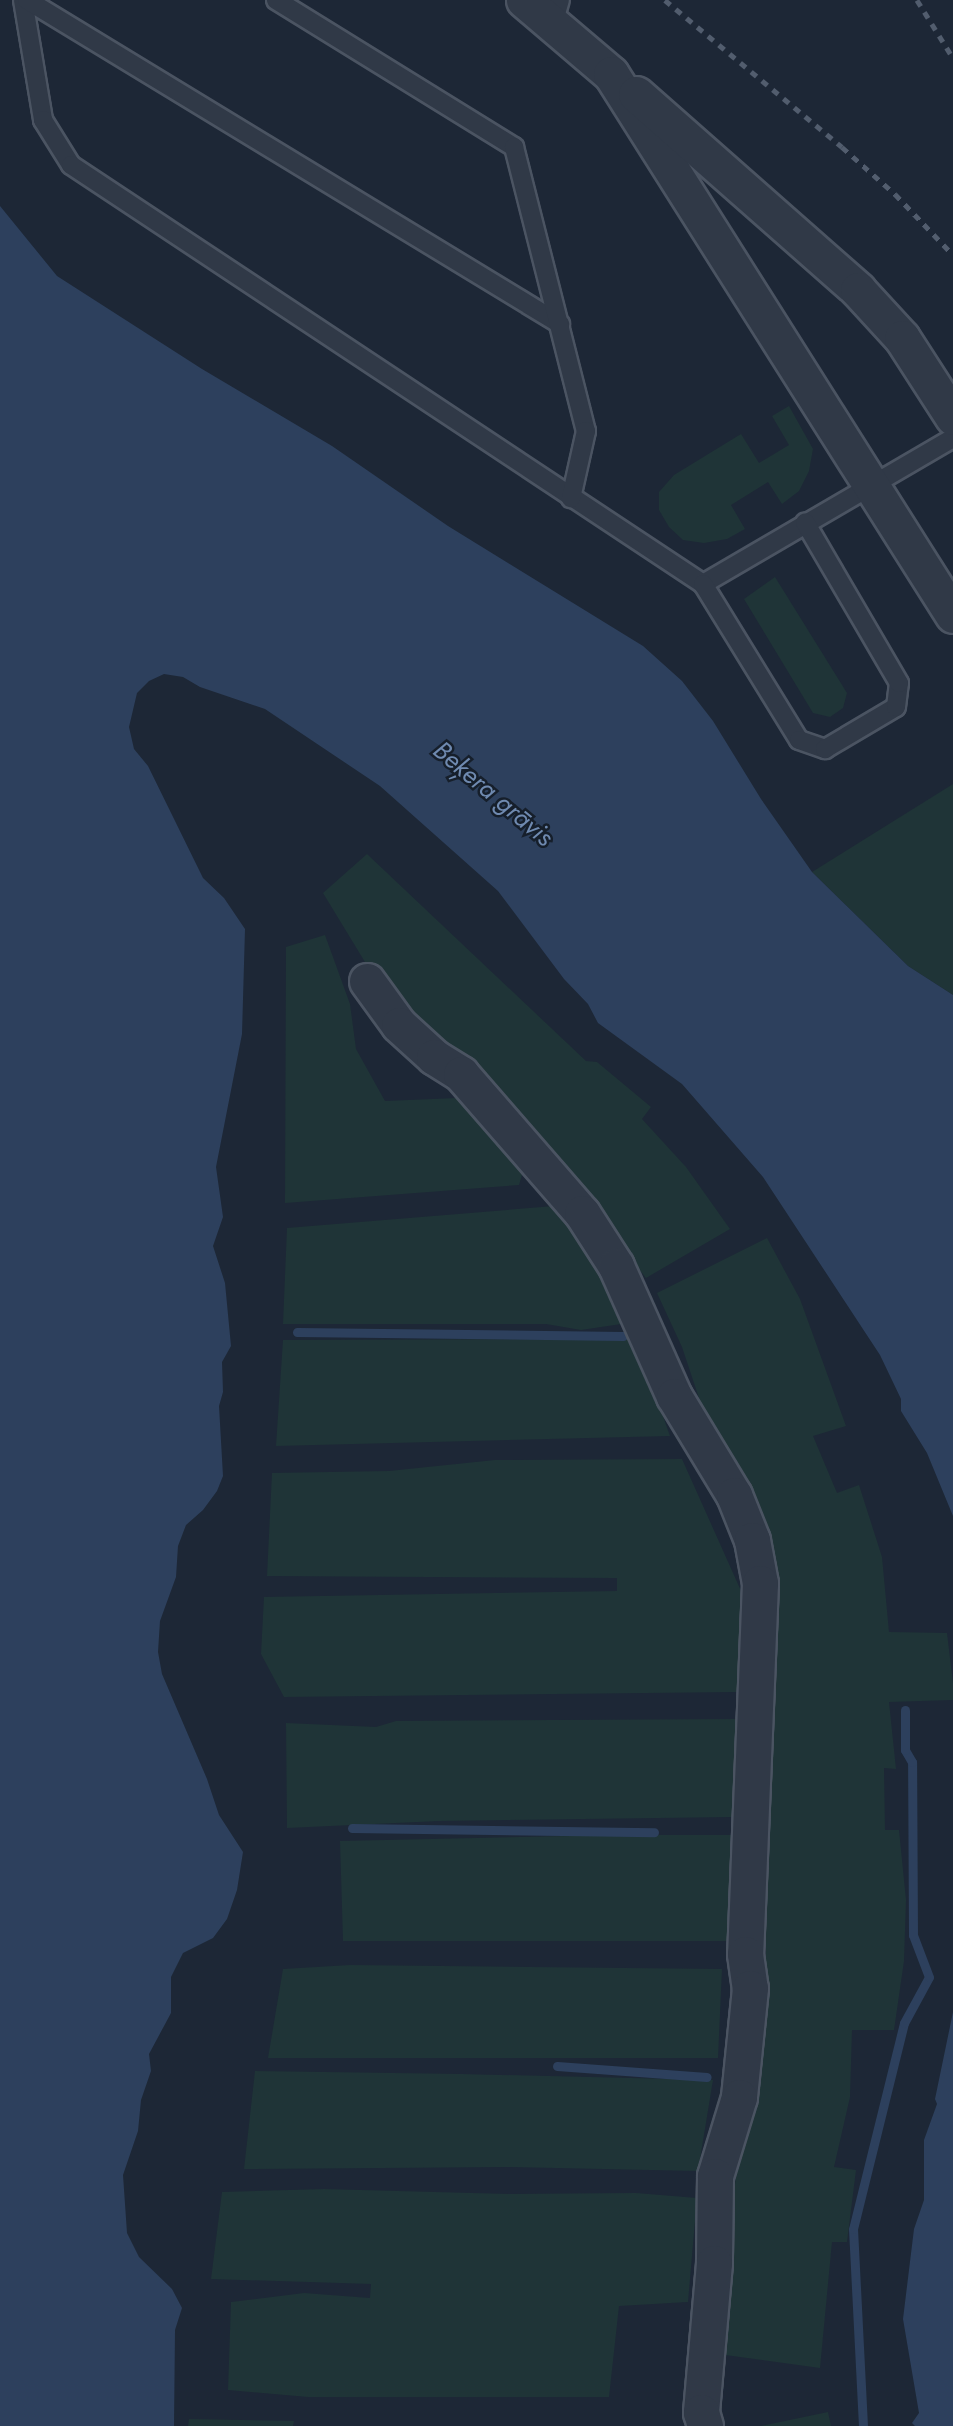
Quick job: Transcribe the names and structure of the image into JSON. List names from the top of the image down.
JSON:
{
  "water": ["Beķera grāvis"]
}
